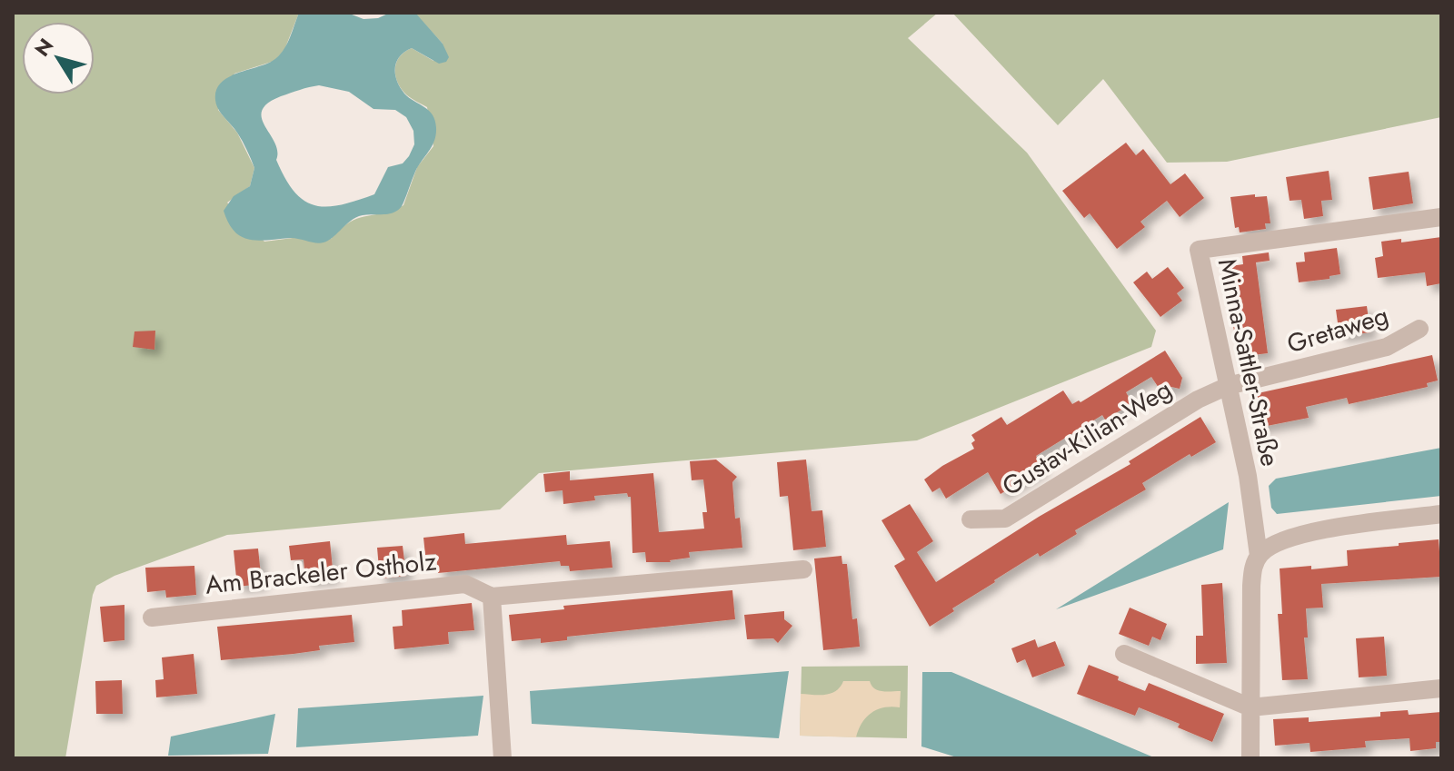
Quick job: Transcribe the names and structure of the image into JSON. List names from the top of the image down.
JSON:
{
  "streets": {
    "street": [
      "Gretaweg",
      "Minna-Sattler-Straße",
      "Gustav-Kilian-Weg",
      "Am Brackeler Ostholz"
    ]
  },
  "crossings": [
    ["Gretaweg", "Minna-Sattler-Straße"],
    ["Gretaweg", "Gustav-Kilian-Weg"],
    ["Minna-Sattler-Straße", "Gustav-Kilian-Weg"]
  ],
  "north": "top left"
}
